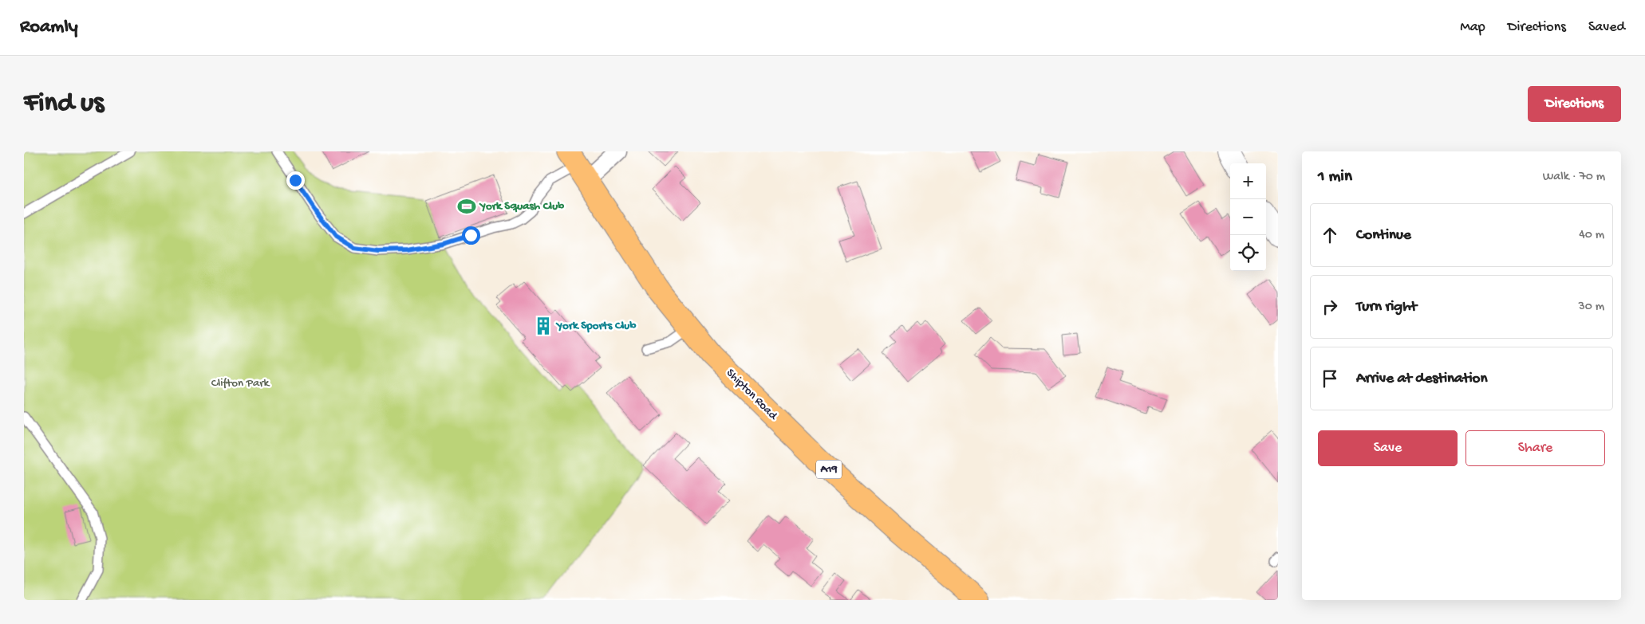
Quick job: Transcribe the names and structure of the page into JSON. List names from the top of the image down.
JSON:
{
  "streets": {
    "main road": ["Shipton Road", "A19"]
  },
  "parks": ["Clifton Park"],
  "places": {
    "sports": ["York Squash Club"],
    "building": ["York Sports Club"]
  },
  "page": {
    "header": "Roamly",
    "nav": ["Map", "Directions", "Saved"],
    "buttons": [
      "Directions",
      ["Save", "Share"]
    ],
    "title": "Find us",
    "heading": ["1 min", "Walk · 70 m"],
    "map_buttons": ["+", "−"],
    "list": [
      ["Continue", "40 m"],
      ["Turn right", "30 m"],
      "Arrive at destination"
    ]
  }
}
